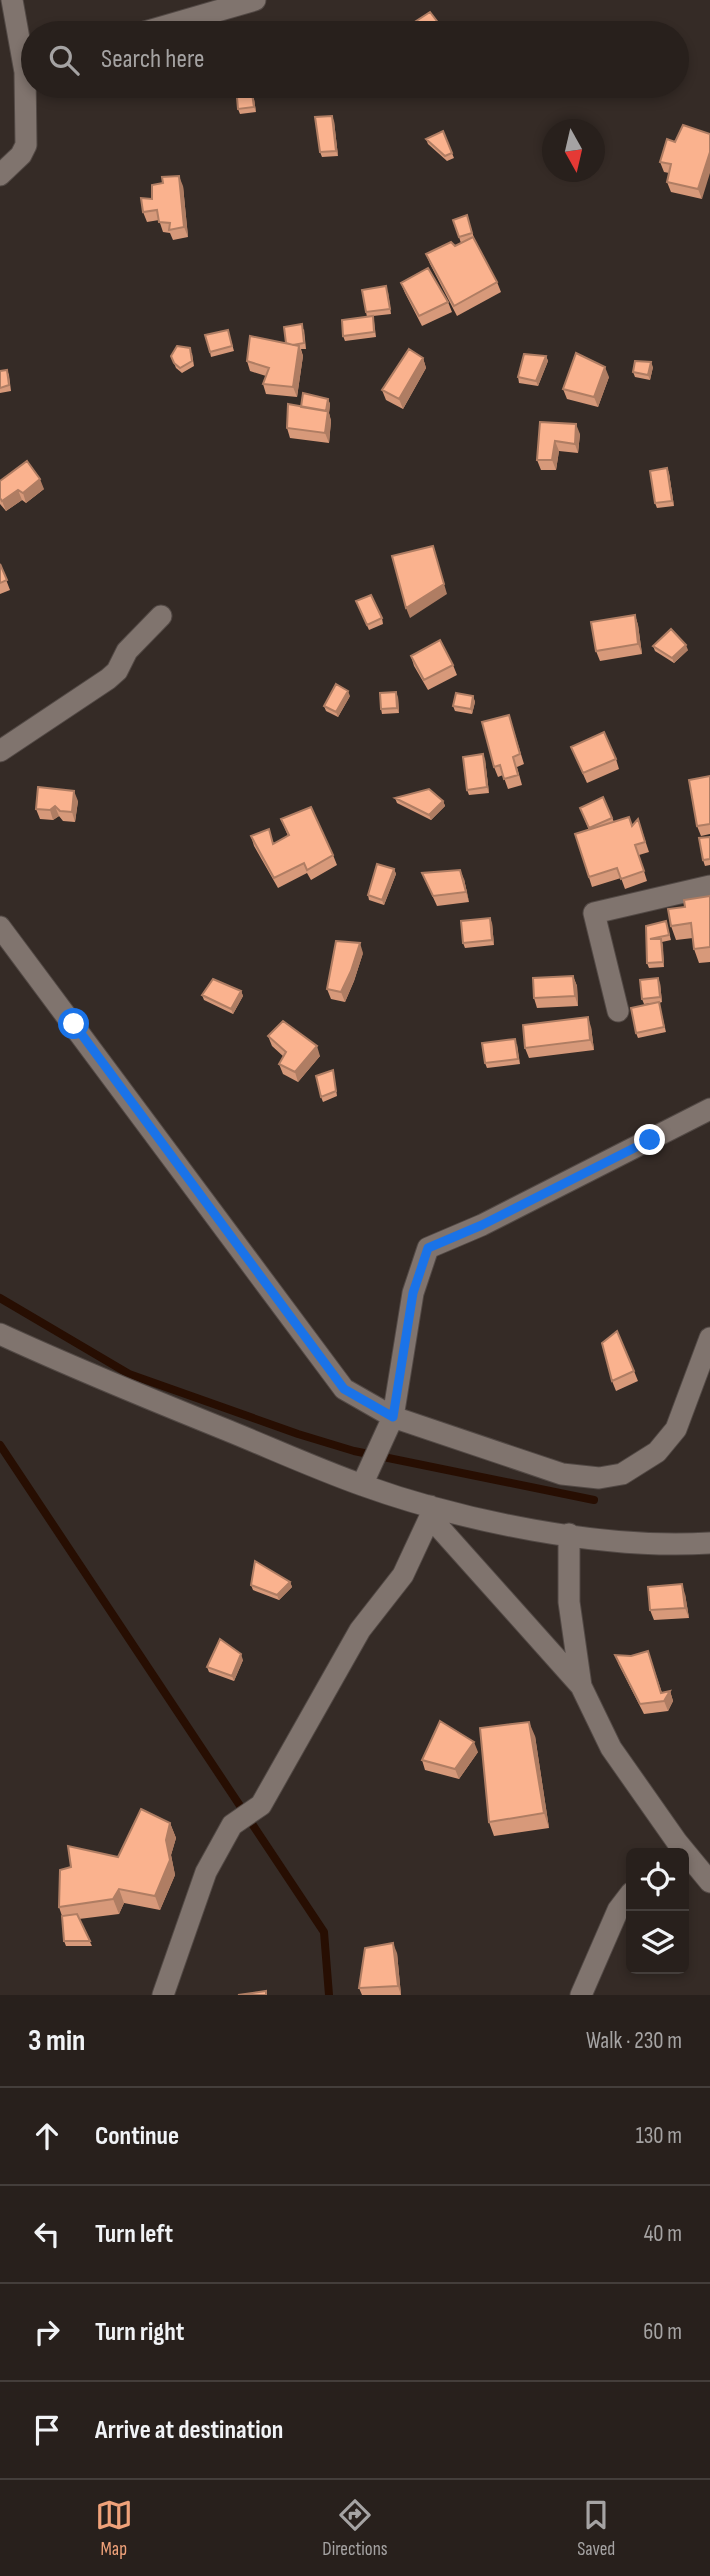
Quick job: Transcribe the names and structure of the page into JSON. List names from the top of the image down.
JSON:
{
  "north": "bottom",
  "page": {
    "search": "Search here",
    "heading": ["3 min", "Walk · 230 m"],
    "list": [
      ["Continue", "130 m"],
      ["Turn left", "40 m"],
      ["Turn right", "60 m"],
      "Arrive at destination"
    ],
    "nav": ["Map", "Directions", "Saved"]
  }
}
